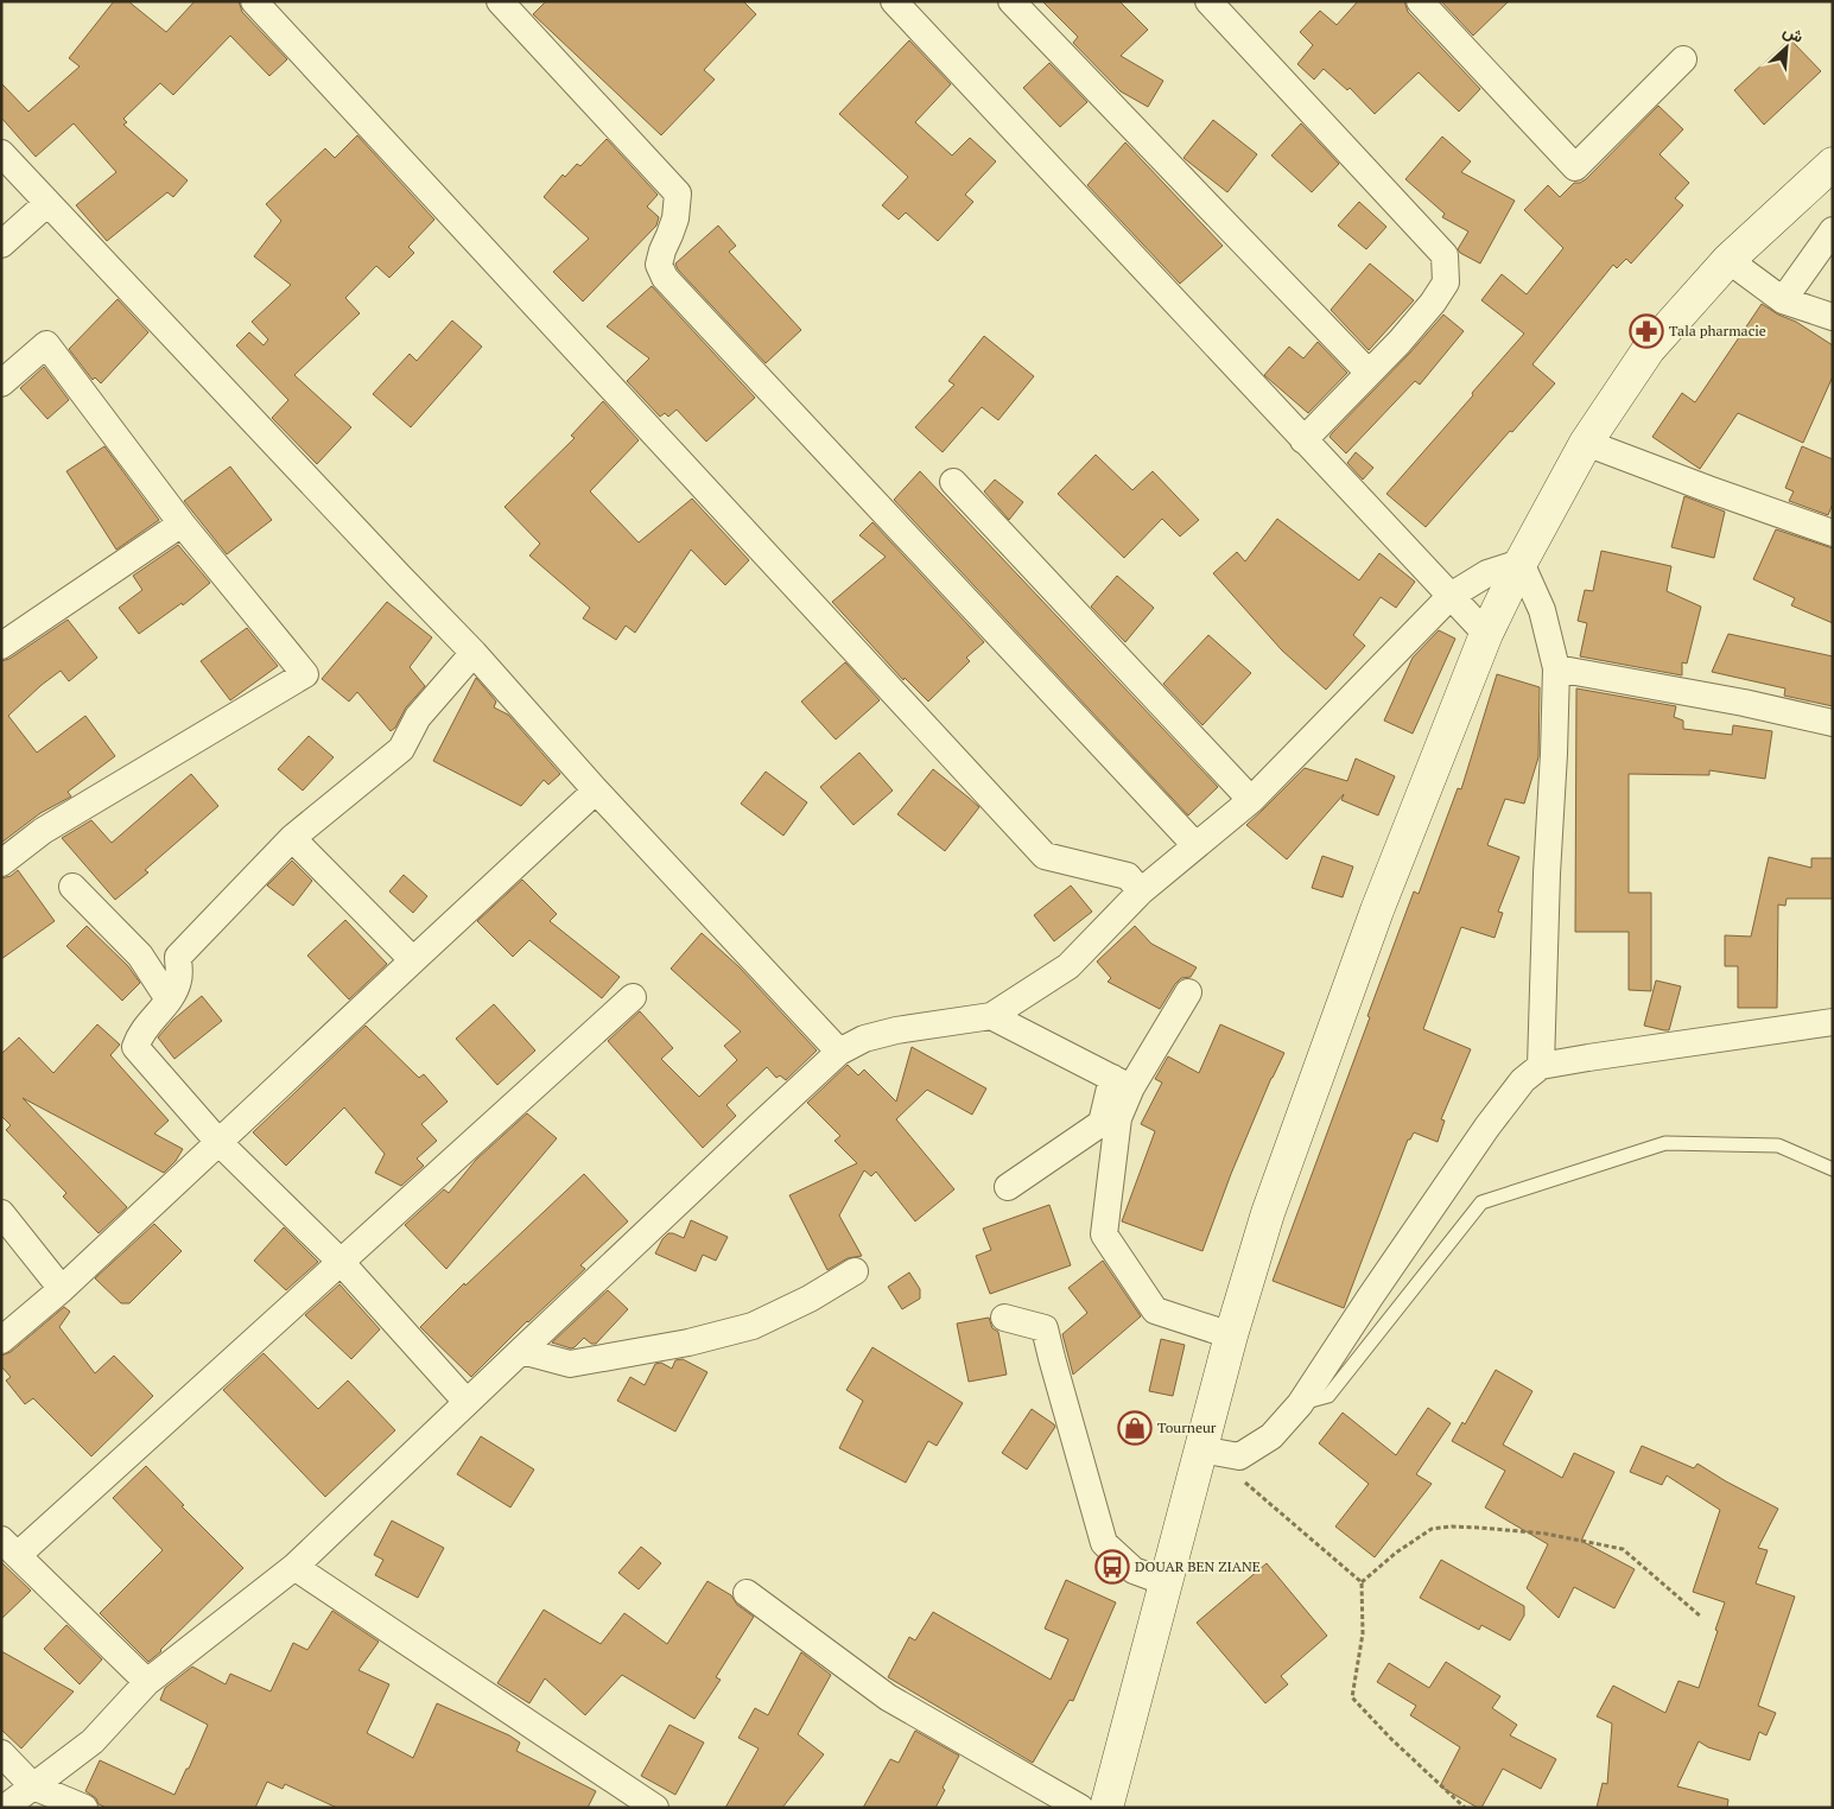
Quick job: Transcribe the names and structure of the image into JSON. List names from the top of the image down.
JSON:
{
  "places": {
    "pharmacy": ["Tala pharmacie"],
    "shop": ["Tourneur"],
    "bus stop": ["DOUAR BEN ZIANE"]
  },
  "north": "top right"
}
